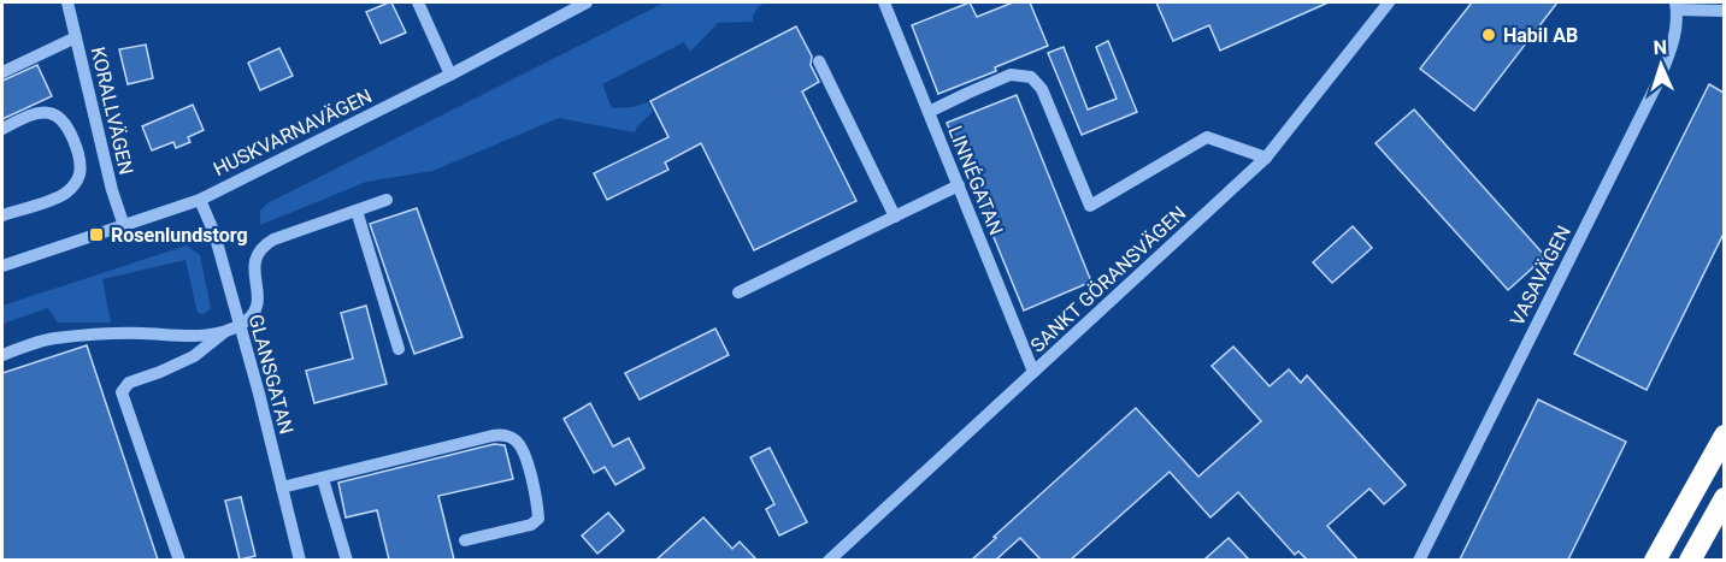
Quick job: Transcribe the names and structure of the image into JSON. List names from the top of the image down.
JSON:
{
  "streets": {
    "street": [
      "KORALLVÄGEN",
      "HUSKVARNAVÄGEN",
      "LINNÉGATAN",
      "VASAVÄGEN",
      "SANKT GÖRANSVÄGEN",
      "GLANSGATAN"
    ]
  },
  "crossings": [
    ["KORALLVÄGEN", "HUSKVARNAVÄGEN"],
    ["HUSKVARNAVÄGEN", "GLANSGATAN"],
    ["LINNÉGATAN", "SANKT GÖRANSVÄGEN"]
  ],
  "places": {
    "other": ["Habil AB"],
    "transit": ["Rosenlundstorg"]
  },
  "north": "top"
}
